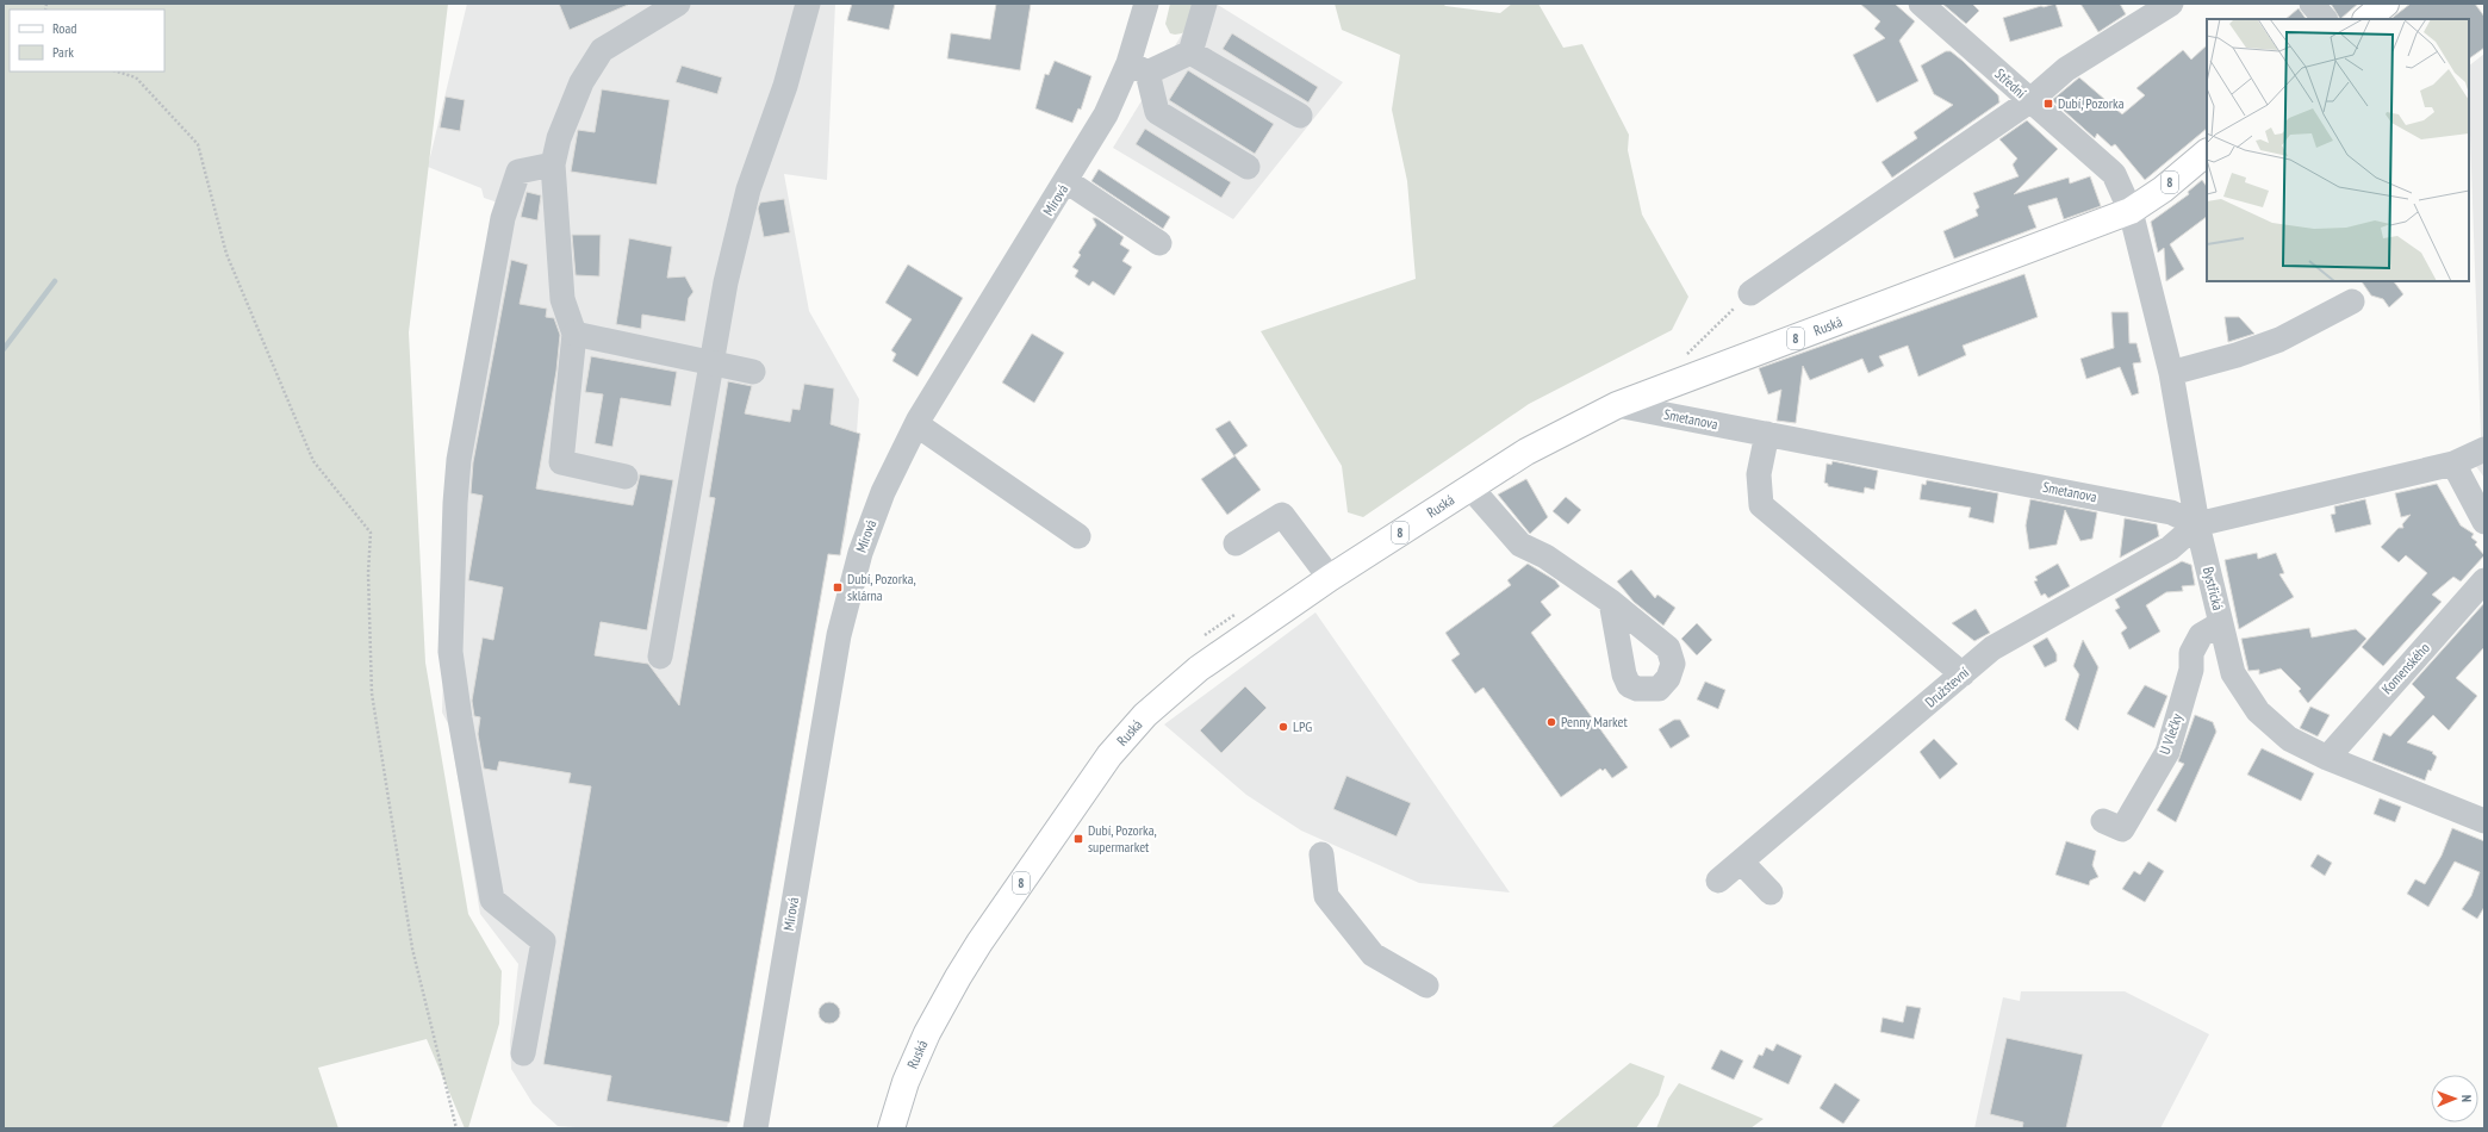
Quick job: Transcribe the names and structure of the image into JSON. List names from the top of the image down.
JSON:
{
  "streets": {
    "main road": ["8", "Ruská"],
    "street": [
      "Střední",
      "Mírová",
      "Smetanova",
      "Bystřická",
      "Komenského",
      "Družstevní",
      "U Vlečky"
    ]
  },
  "crossings": [
    ["Střední", "Ruská"],
    ["Střední", "Bystřická"],
    ["Ruská", "Smetanova"],
    ["Ruská", "Bystřická"],
    ["Smetanova", "Bystřická"],
    ["Smetanova", "Družstevní"],
    ["Bystřická", "Komenského"],
    ["Bystřická", "Družstevní"],
    ["Bystřická", "U Vlečky"]
  ],
  "places": {
    "transit": ["Dubí, Pozorka", "Dubí, Pozorka, sklárna", "Dubí, Pozorka, supermarket"],
    "other": ["Penny Market", "LPG"]
  },
  "legend": ["Road", "Park"],
  "north": "right"
}
